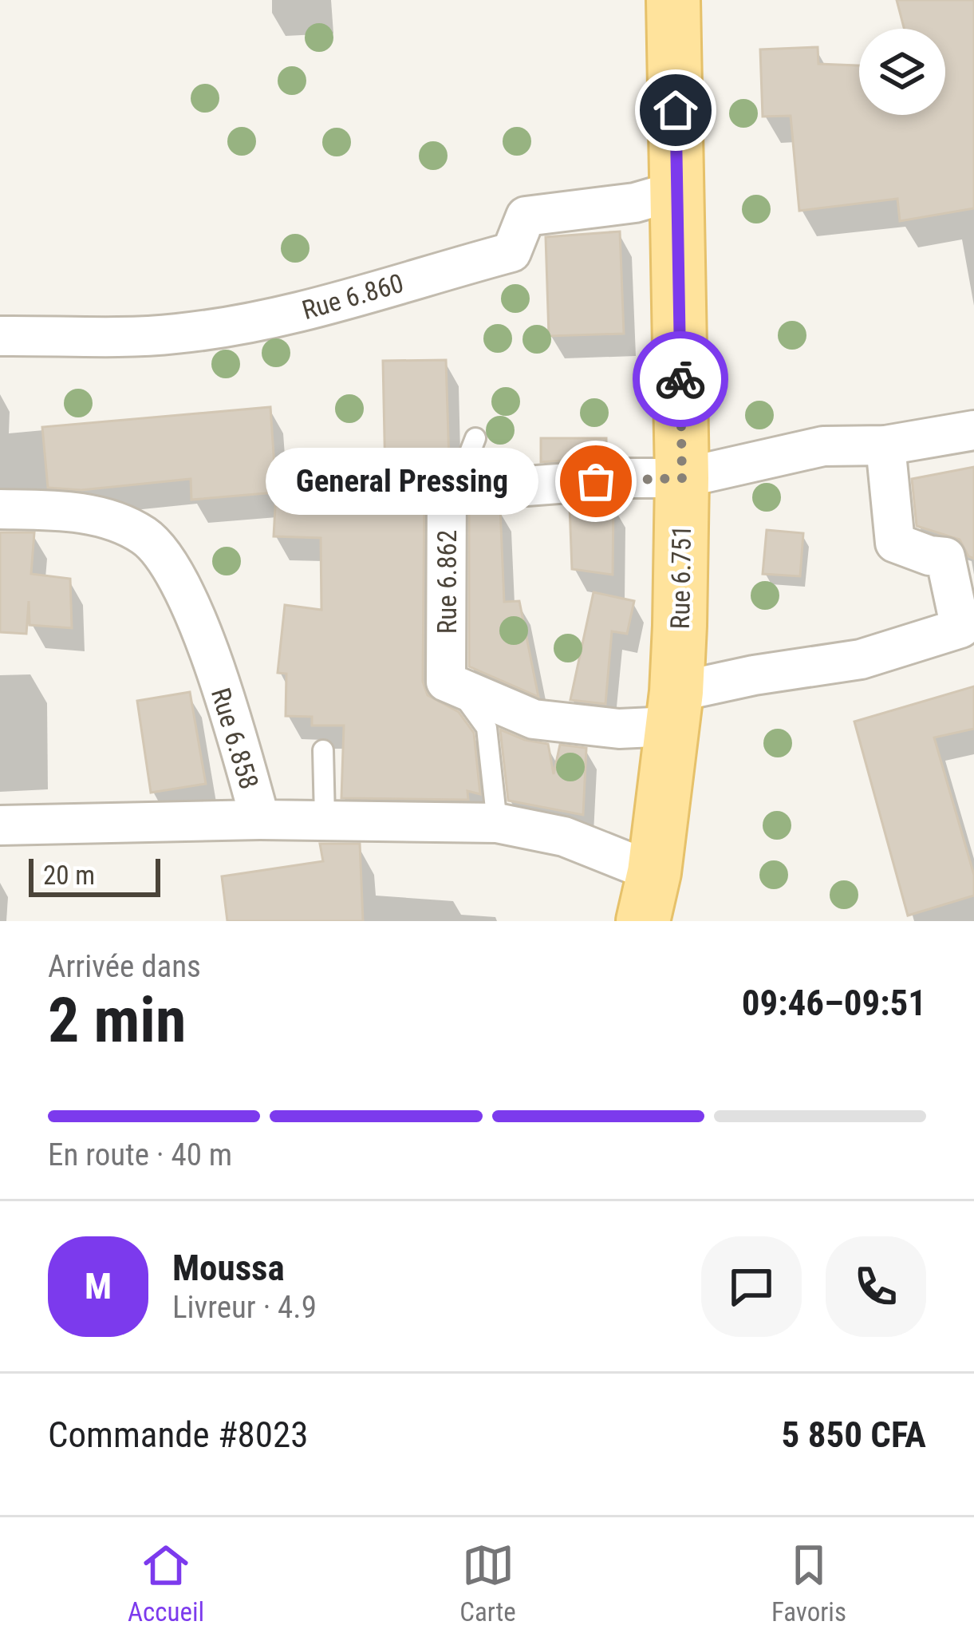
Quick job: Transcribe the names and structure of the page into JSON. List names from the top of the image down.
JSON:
{
  "streets": {
    "main road": ["Rue 6.751"],
    "street": ["Rue 6.860", "Rue 6.862", "Rue 6.858"]
  },
  "crossings": [
    ["Rue 6.860", "Rue 6.751"],
    ["Rue 6.751", "Rue 6.858"]
  ],
  "places": ["General Pressing"],
  "scale_bar": "20 m",
  "page": {
    "bubble": "General Pressing",
    "scale": "20 m",
    "heading": ["2 min", "Arrivée dans", "09:46–09:51"],
    "panel": [
      "Moussa",
      "Livreur · 4.9",
      "Commande #8023",
      "5 850 CFA"
    ],
    "bar": "En route · 40 m",
    "round": "M",
    "tabs": ["Accueil", "Carte", "Favoris"]
  }
}
